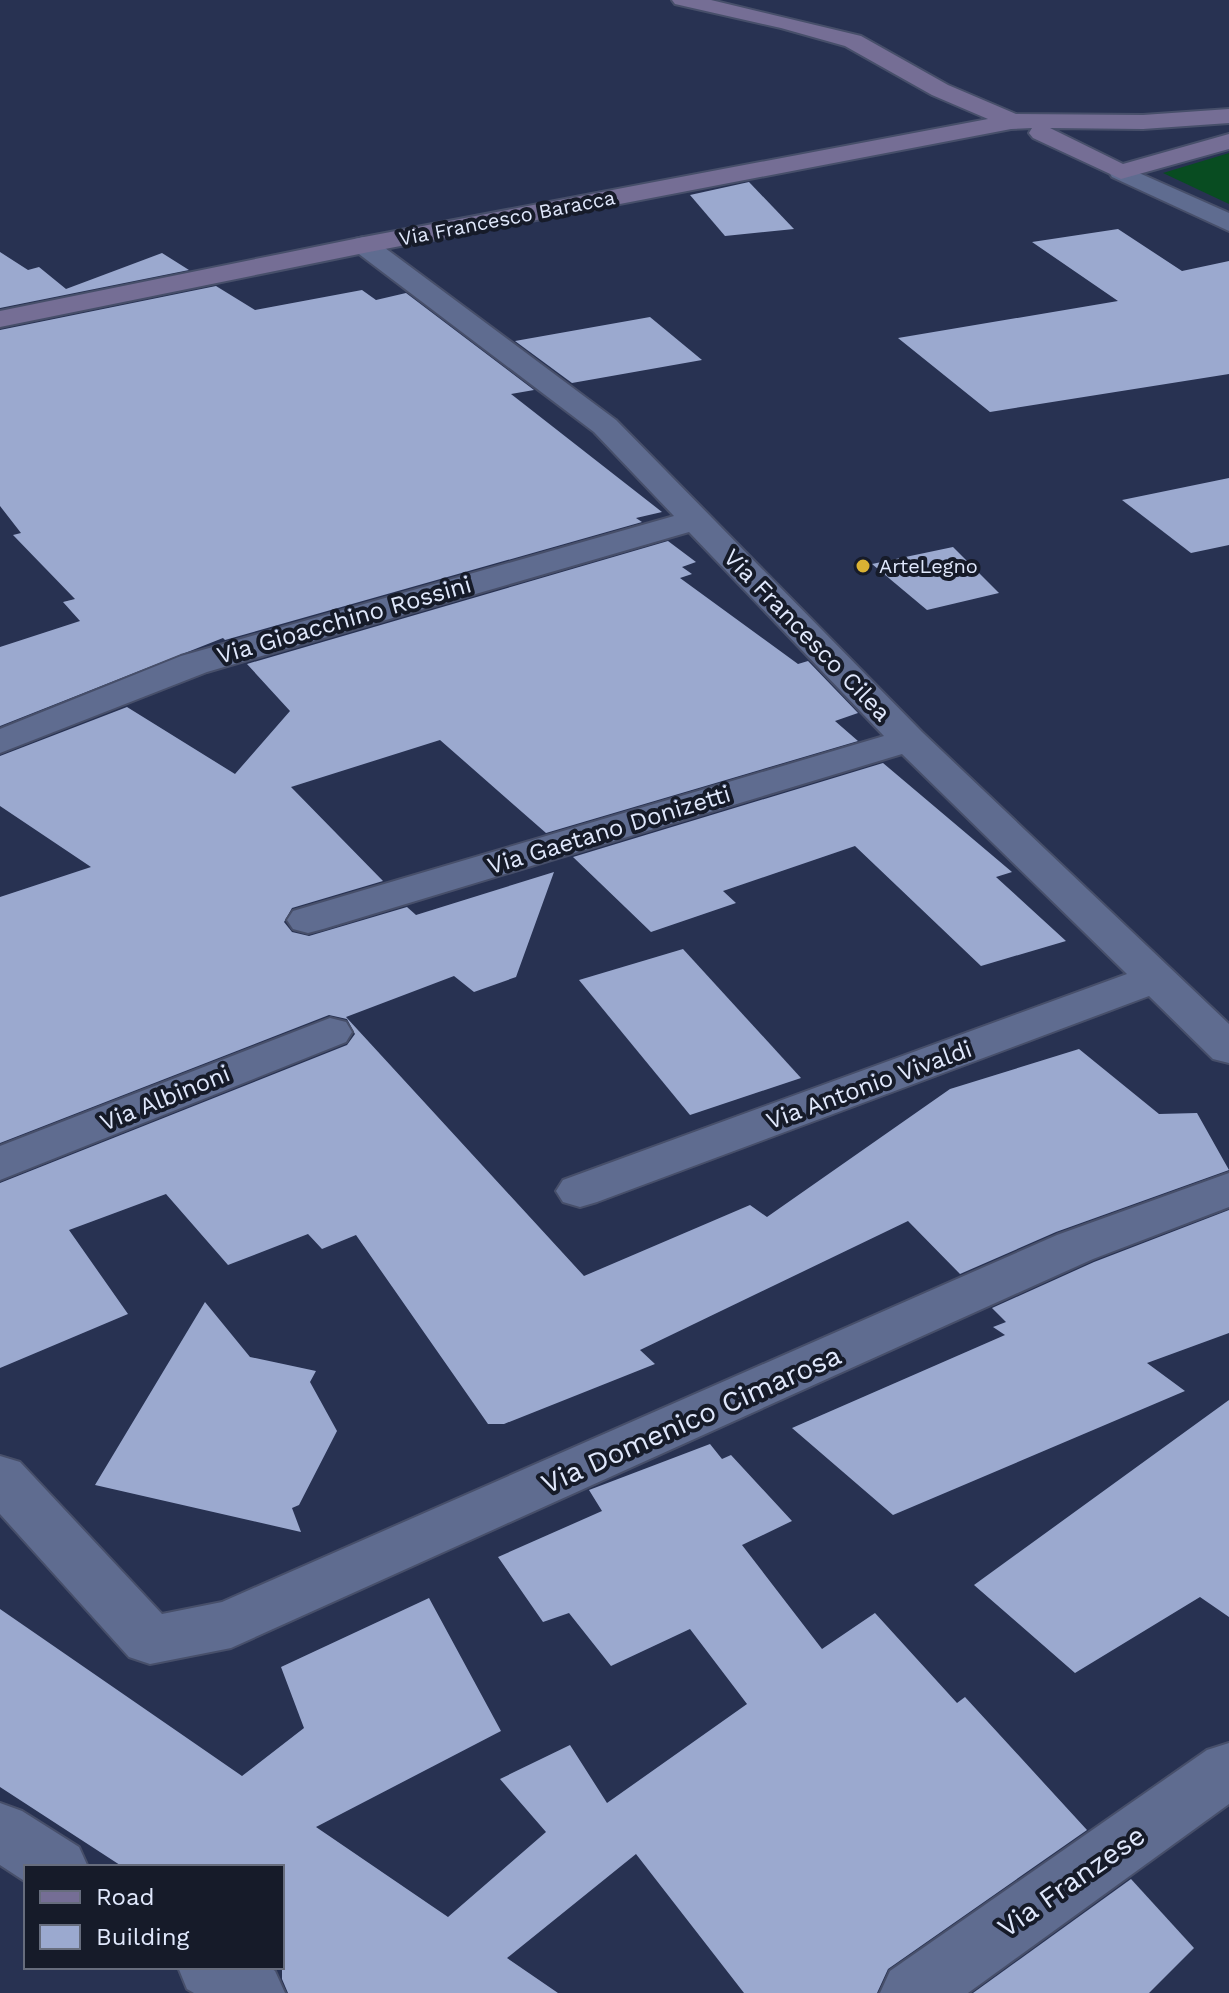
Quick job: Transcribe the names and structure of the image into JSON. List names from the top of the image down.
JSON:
{
  "streets": {
    "street": [
      "Via Francesco Baracca",
      "Via Gioacchino Rossini",
      "Via Francesco Cilea",
      "Via Gaetano Donizetti",
      "Via Antonio Vivaldi",
      "Via Albinoni",
      "Via Domenico Cimarosa",
      "Via Franzese"
    ]
  },
  "crossings": [
    ["Via Francesco Baracca", "Via Francesco Cilea"],
    ["Via Gioacchino Rossini", "Via Francesco Cilea"],
    ["Via Francesco Cilea", "Via Gaetano Donizetti"],
    ["Via Francesco Cilea", "Via Antonio Vivaldi"]
  ],
  "places": ["ArteLegno"],
  "legend": ["Road", "Building"]
}
